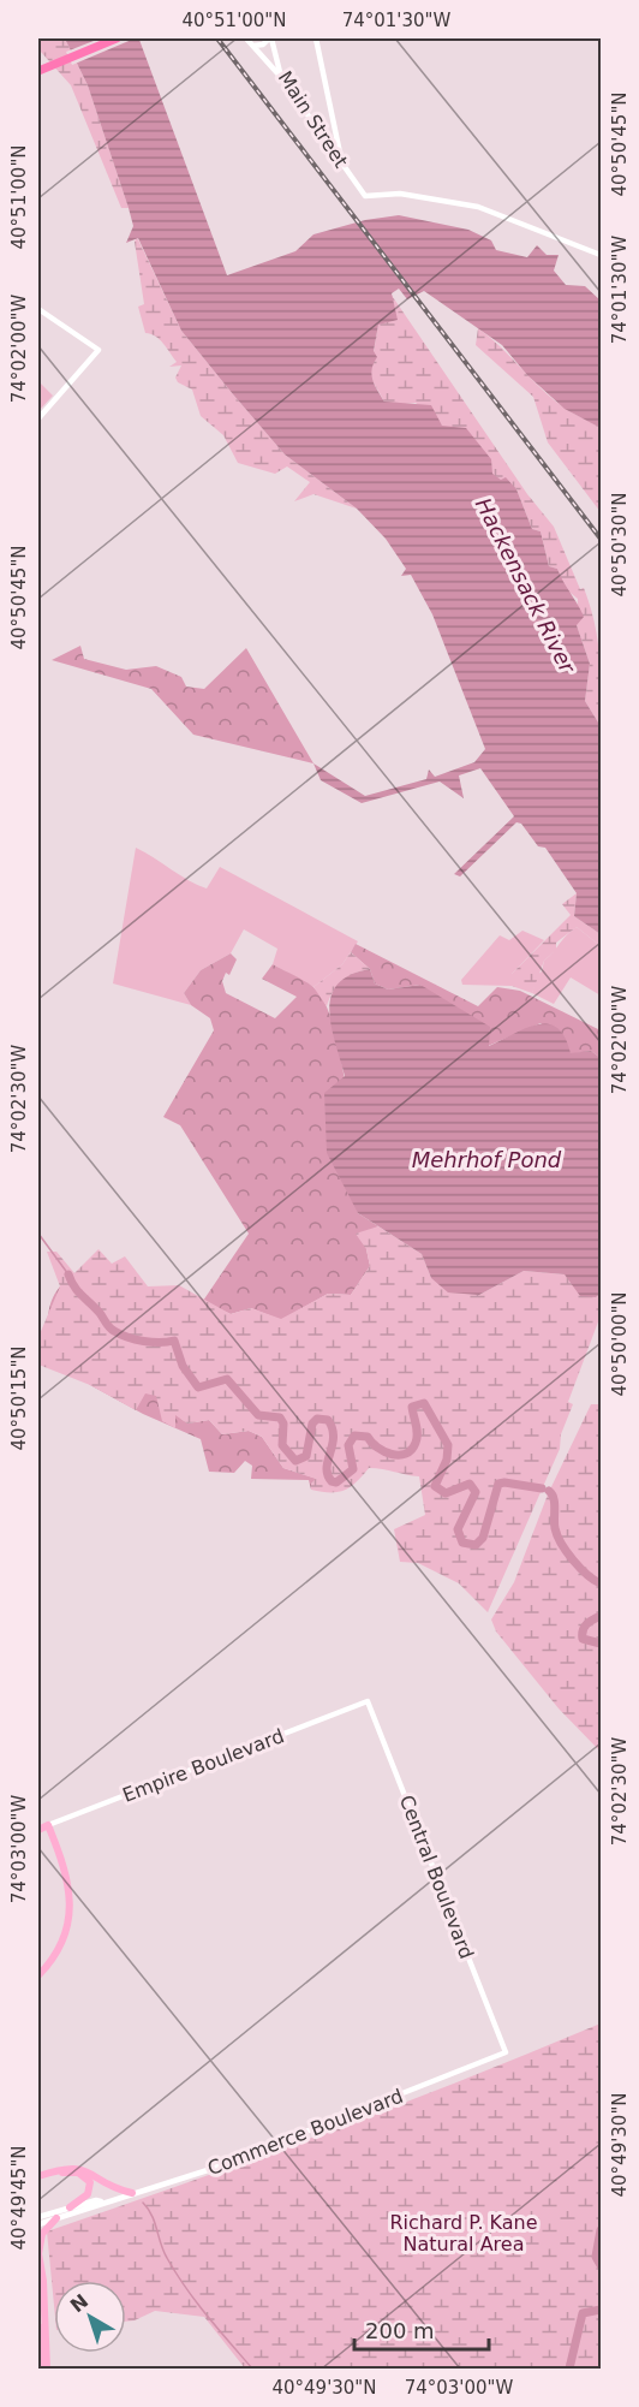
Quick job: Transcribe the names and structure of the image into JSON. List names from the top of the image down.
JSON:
{
  "streets": {
    "main road": ["Empire Boulevard"],
    "street": ["Main Street", "Central Boulevard", "Commerce Boulevard"]
  },
  "crossings": [
    ["Empire Boulevard", "Central Boulevard"],
    ["Central Boulevard", "Commerce Boulevard"]
  ],
  "water": ["Hackensack River", "Mehrhof Pond"],
  "parks": ["Richard P. Kane Natural Area"],
  "scale_bar": "200 m",
  "north": "top left",
  "coordinates": [
    "40°51'00\"N",
    "74°01'30\"W",
    "40°50'45\"N",
    "74°02'00\"W",
    "40°50'30\"N",
    "74°02'30\"W",
    "40°50'00\"N",
    "40°50'15\"N",
    "74°03'00\"W",
    "40°49'30\"N",
    "40°49'45\"N"
  ]
}
